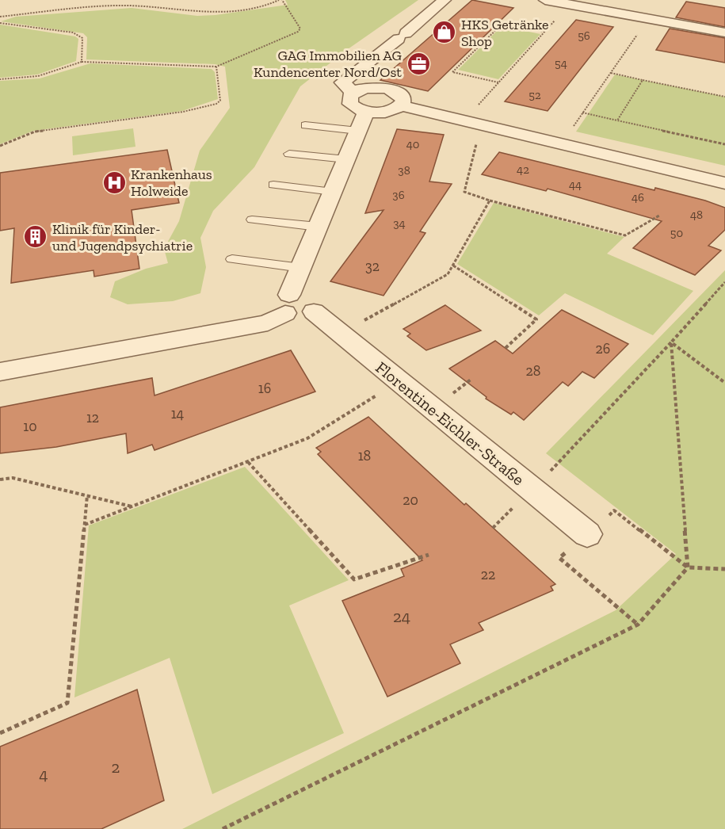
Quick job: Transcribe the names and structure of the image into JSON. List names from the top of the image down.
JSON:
{
  "streets": {
    "street": ["Florentine-Eichler-Straße"]
  },
  "places": {
    "shop": ["HKS Getränke Shop"],
    "office": ["GAG Immobilien AG Kundencenter Nord/Ost"],
    "hospital": ["Krankenhaus Holweide"],
    "building": ["Klinik für Kinder- und Jugendpsychiatrie"]
  },
  "house_numbers": [
    "56",
    "54",
    "52",
    "40",
    "42",
    "38",
    "44",
    "36",
    "46",
    "48",
    "34",
    "50",
    "32",
    "26",
    "28",
    "16",
    "14",
    "12",
    "10",
    "18",
    "20",
    "22",
    "24",
    "2",
    "4"
  ]
}
